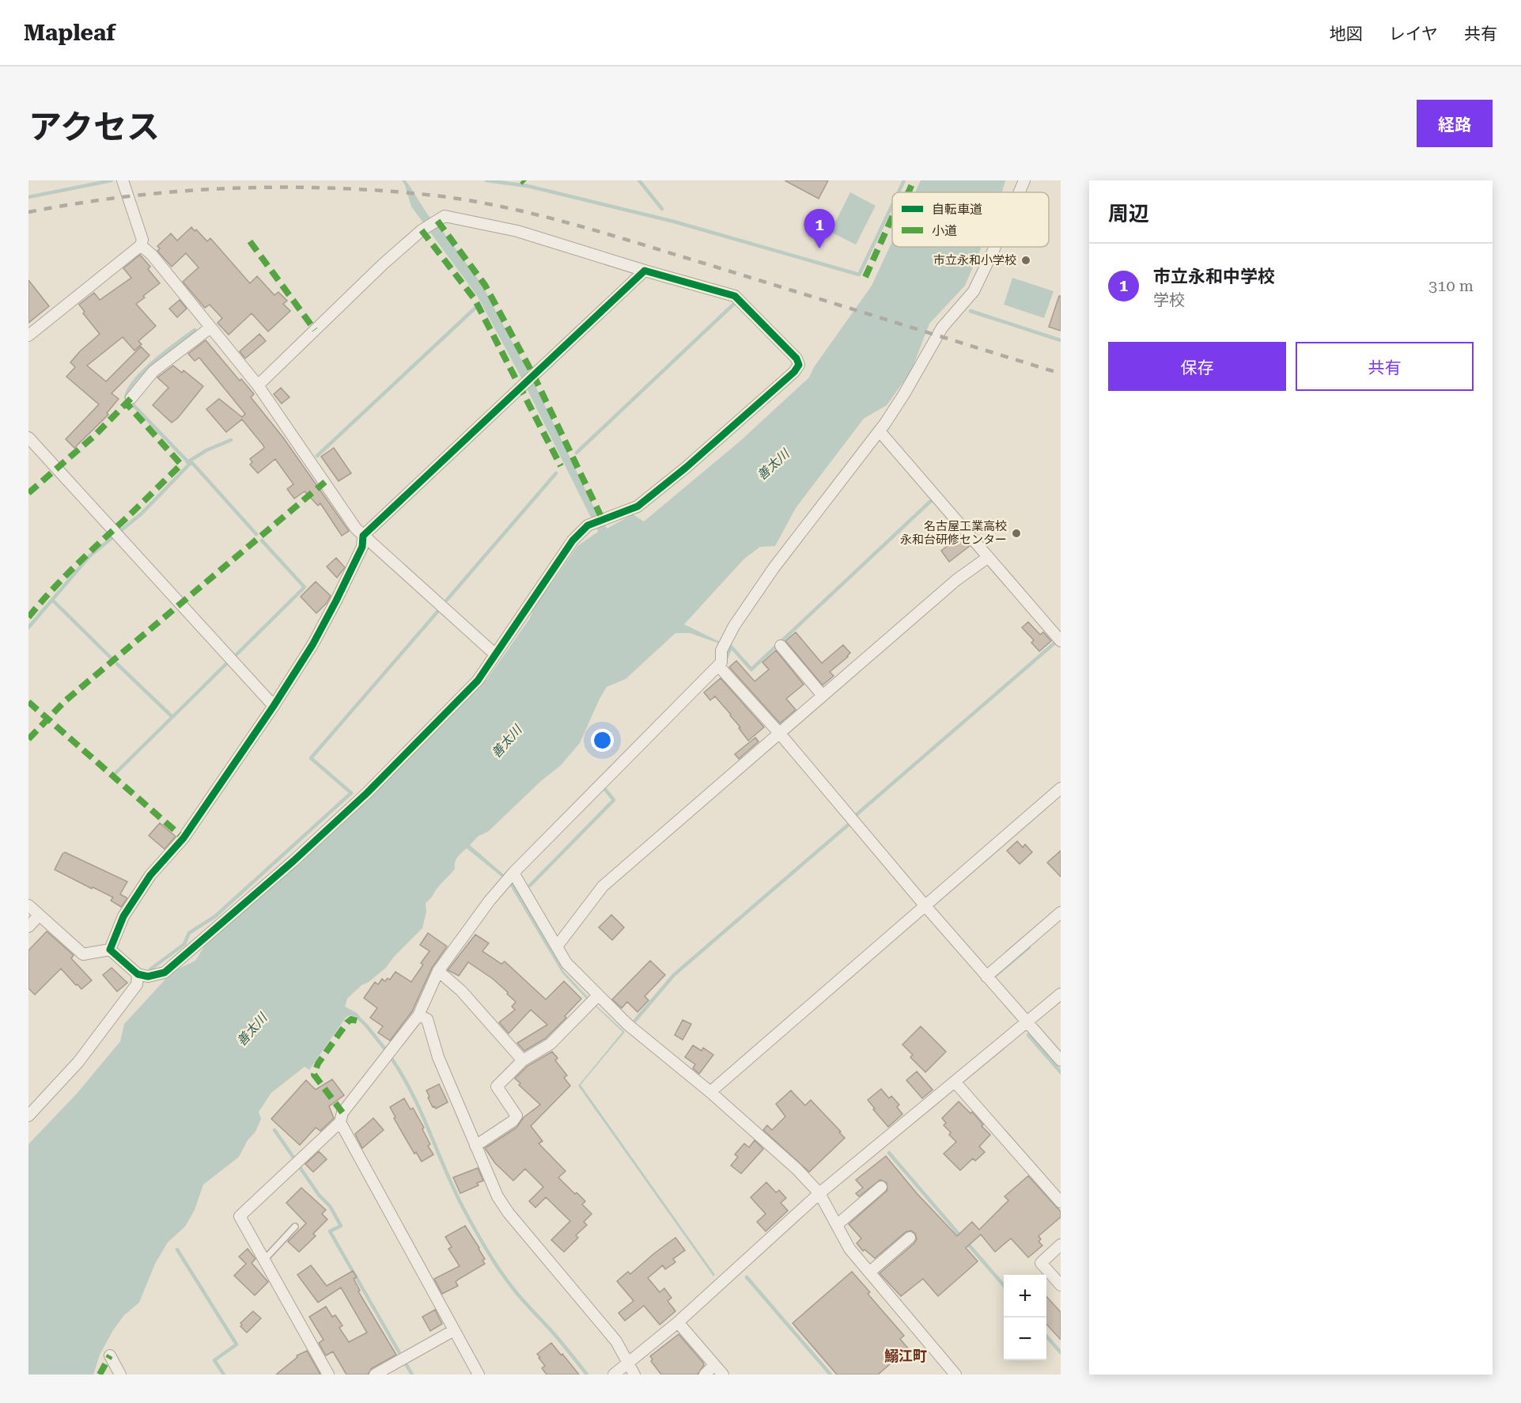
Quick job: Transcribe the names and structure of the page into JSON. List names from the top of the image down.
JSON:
{
  "districts": ["鰯江町"],
  "water": ["善太川"],
  "places": ["市立永和小学校", "名古屋工業高校 永和台研修センター"],
  "legend": ["自転車道", "小道"],
  "page": {
    "header": "Mapleaf",
    "nav": ["地図", "レイヤ", "共有"],
    "title": "アクセス",
    "buttons": [
      "経路",
      ["保存", "共有"]
    ],
    "heading": "周辺",
    "pins": "1",
    "list": [
      {
        "mark": "1",
        "name": "市立永和中学校",
        "note": "学校",
        "value": "310 m"
      }
    ],
    "map_buttons": ["+", "−"]
  }
}
